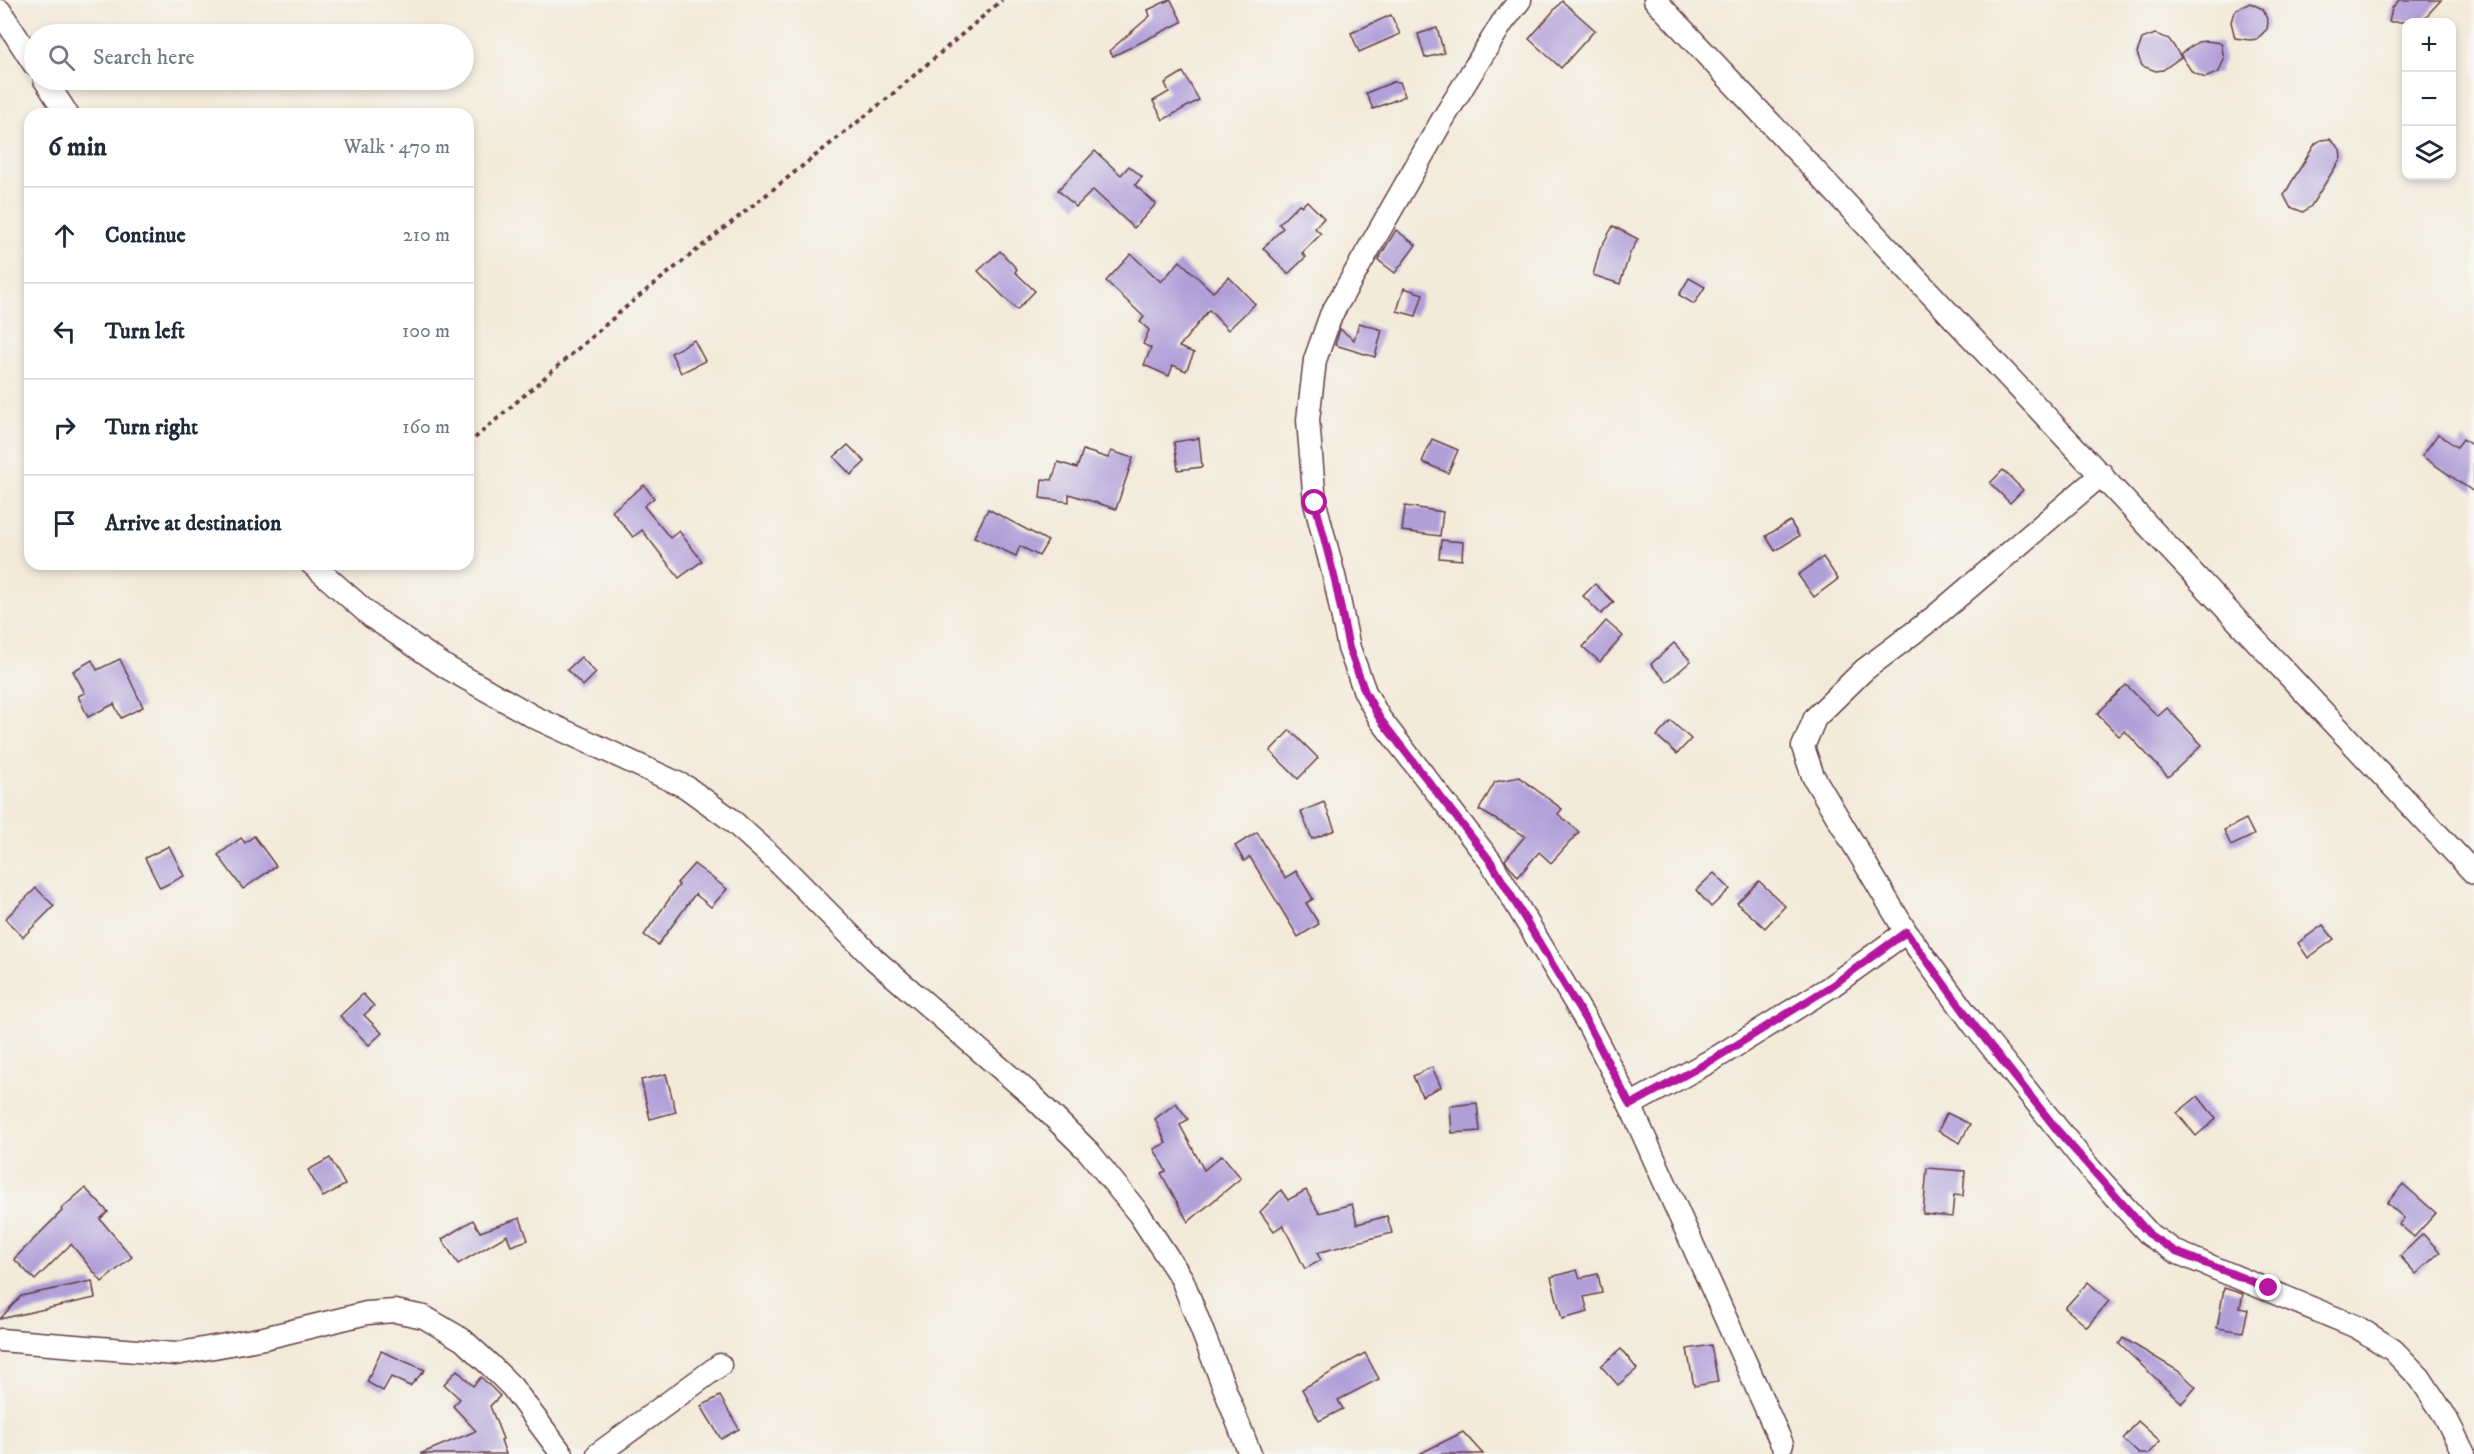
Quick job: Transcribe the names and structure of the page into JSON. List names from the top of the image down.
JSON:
{
  "page": {
    "map_buttons": ["+", "−"],
    "search": "Search here",
    "heading": ["6 min", "Walk · 470 m"],
    "list": [
      ["Continue", "210 m"],
      ["Turn left", "100 m"],
      ["Turn right", "160 m"],
      "Arrive at destination"
    ]
  }
}
